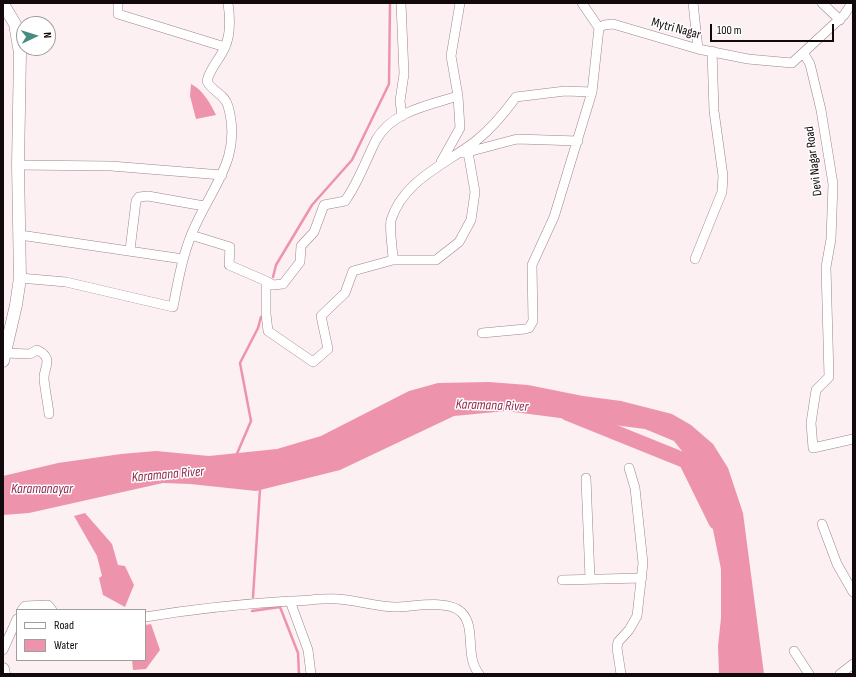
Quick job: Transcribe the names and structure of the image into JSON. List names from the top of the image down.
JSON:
{
  "streets": {
    "street": ["Mytri Nagar", "Devi Nagar Road"]
  },
  "crossings": [
    ["Mytri Nagar", "Devi Nagar Road"]
  ],
  "water": ["Karamana River", "Karamanayar"],
  "legend": ["Road", "Water"],
  "scale_bar": "100 m",
  "north": "right"
}
